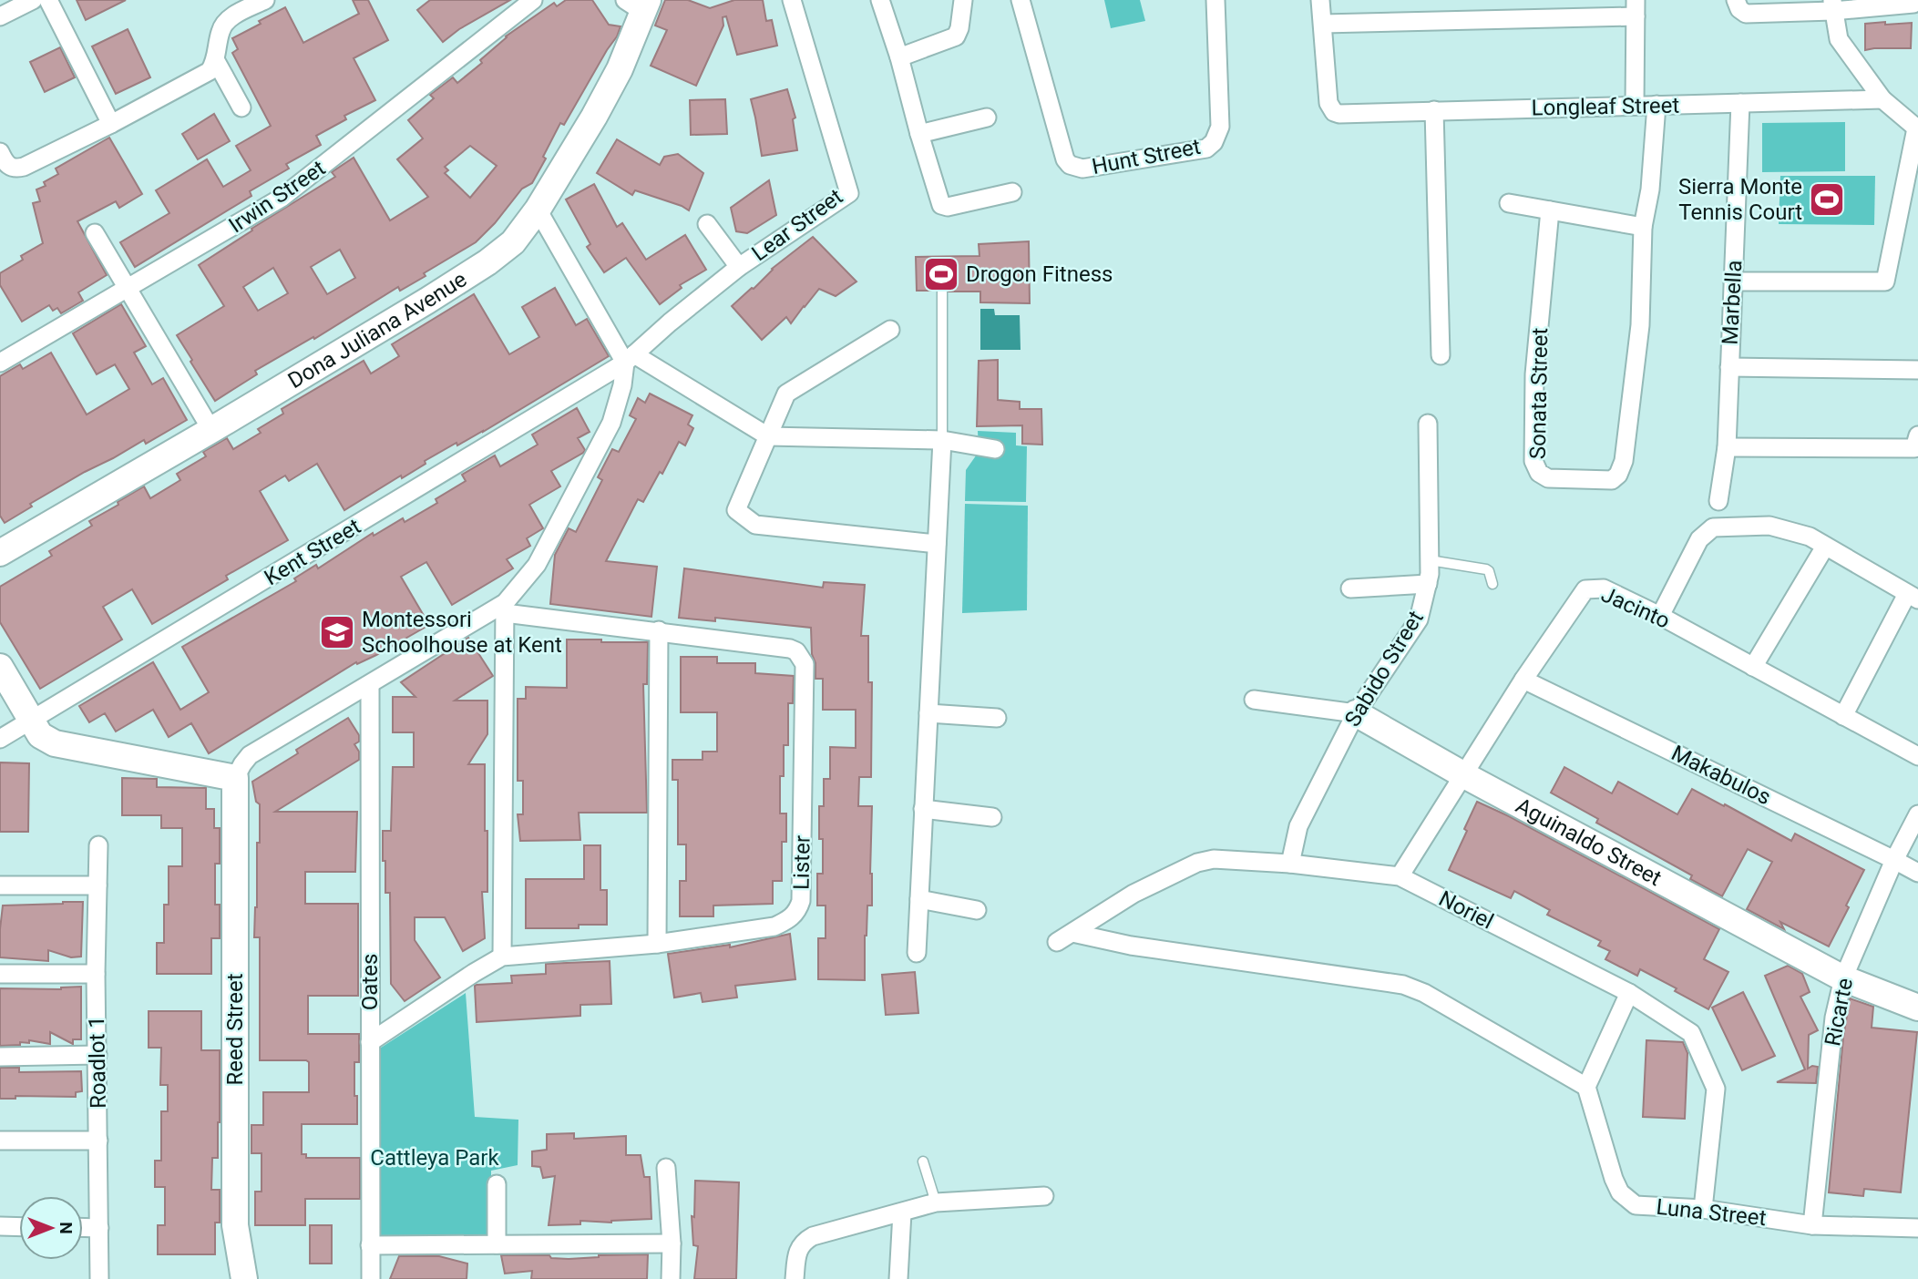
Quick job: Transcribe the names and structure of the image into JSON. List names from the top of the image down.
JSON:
{
  "streets": {
    "street": [
      "Longleaf Street",
      "Hunt Street",
      "Irwin Street",
      "Lear Street",
      "Marbella",
      "Dona Juliana Avenue",
      "Sonata Street",
      "Kent Street",
      "Jacinto",
      "Sabido Street",
      "Makabulos",
      "Aguinaldo Street",
      "Lister",
      "Noriel",
      "Oates",
      "Ricarte",
      "Reed Street",
      "Roadlot 1",
      "Luna Street"
    ]
  },
  "crossings": [
    ["Longleaf Street", "Marbella"],
    ["Longleaf Street", "Sonata Street"],
    ["Lear Street", "Kent Street"],
    ["Jacinto", "Makabulos"],
    ["Jacinto", "Aguinaldo Street"],
    ["Jacinto", "Noriel"],
    ["Sabido Street", "Aguinaldo Street"],
    ["Sabido Street", "Noriel"],
    ["Makabulos", "Ricarte"],
    ["Aguinaldo Street", "Ricarte"],
    ["Lister", "Oates"],
    ["Noriel", "Luna Street"],
    ["Ricarte", "Luna Street"]
  ],
  "parks": ["Cattleya Park"],
  "places": {
    "sports": ["Sierra Monte Tennis Court", "Drogon Fitness"],
    "school or university": ["Montessori Schoolhouse at Kent"]
  },
  "north": "right"
}
